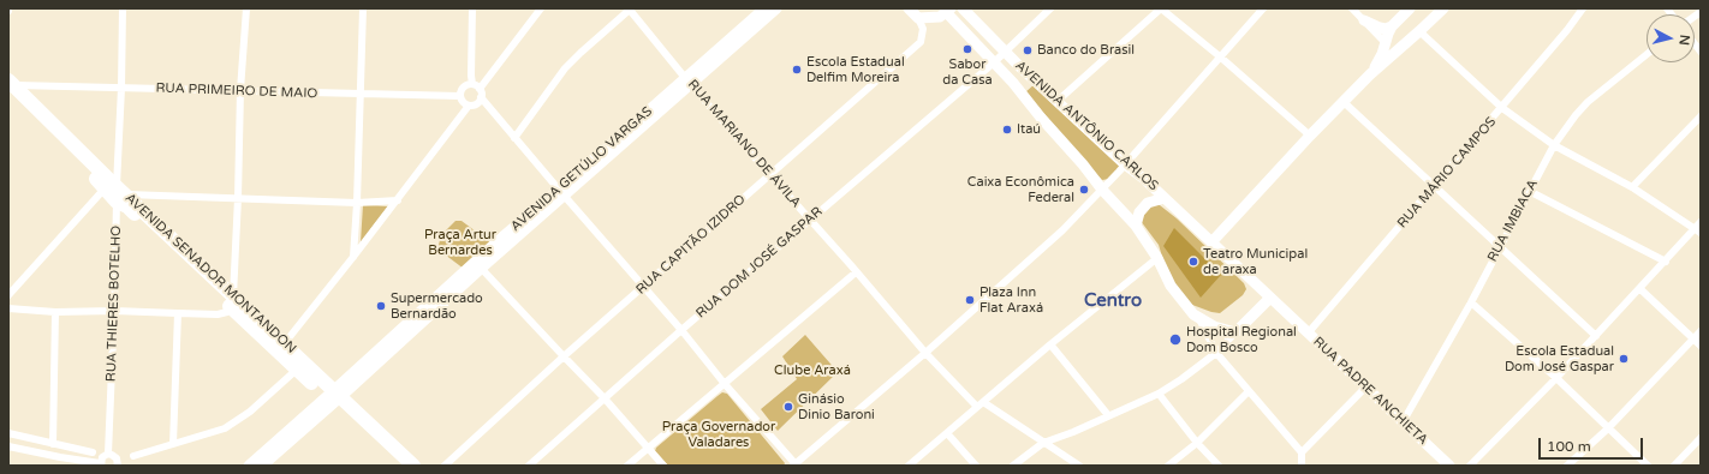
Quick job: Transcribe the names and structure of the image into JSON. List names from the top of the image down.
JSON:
{
  "streets": {
    "highway": ["AVENIDA SENADOR MONTANDON"],
    "main road": ["AVENIDA ANTÔNIO CARLOS", "AVENIDA GETÚLIO VARGAS", "RUA PADRE ANCHIETA"],
    "street": [
      "RUA PRIMEIRO DE MAIO",
      "RUA MARIANO DE ÁVILA",
      "RUA MÁRIO CAMPOS",
      "RUA IMBIACA",
      "RUA CAPITÃO IZIDRO",
      "RUA DOM JOSÉ GASPAR",
      "RUA THIERES BOTELHO"
    ]
  },
  "crossings": [
    ["RUA PRIMEIRO DE MAIO", "AVENIDA SENADOR MONTANDON"],
    ["RUA PRIMEIRO DE MAIO", "RUA THIERES BOTELHO"],
    ["AVENIDA ANTÔNIO CARLOS", "RUA DOM JOSÉ GASPAR"],
    ["AVENIDA ANTÔNIO CARLOS", "RUA PADRE ANCHIETA"],
    ["RUA MARIANO DE ÁVILA", "AVENIDA GETÚLIO VARGAS"],
    ["RUA MARIANO DE ÁVILA", "RUA CAPITÃO IZIDRO"],
    ["RUA MARIANO DE ÁVILA", "RUA DOM JOSÉ GASPAR"],
    ["AVENIDA GETÚLIO VARGAS", "AVENIDA SENADOR MONTANDON"],
    ["RUA MÁRIO CAMPOS", "RUA PADRE ANCHIETA"],
    ["RUA IMBIACA", "RUA PADRE ANCHIETA"],
    ["AVENIDA SENADOR MONTANDON", "RUA THIERES BOTELHO"]
  ],
  "districts": ["Centro"],
  "parks": ["Praça Artur Bernardes", "Clube Araxá", "Praça Governador Valadares"],
  "places": [
    "Sabor da Casa",
    "Banco do Brasil",
    "Escola Estadual Delfim Moreira",
    "Itaú",
    "Caixa Econômica Federal",
    "Teatro Municipal de araxa",
    "Plaza Inn Flat Araxá",
    "Supermercado Bernardão",
    "Hospital Regional Dom Bosco",
    "Escola Estadual Dom José Gaspar",
    "Ginásio Dinio Baroni"
  ],
  "scale_bar": "100 m",
  "north": "right"
}
